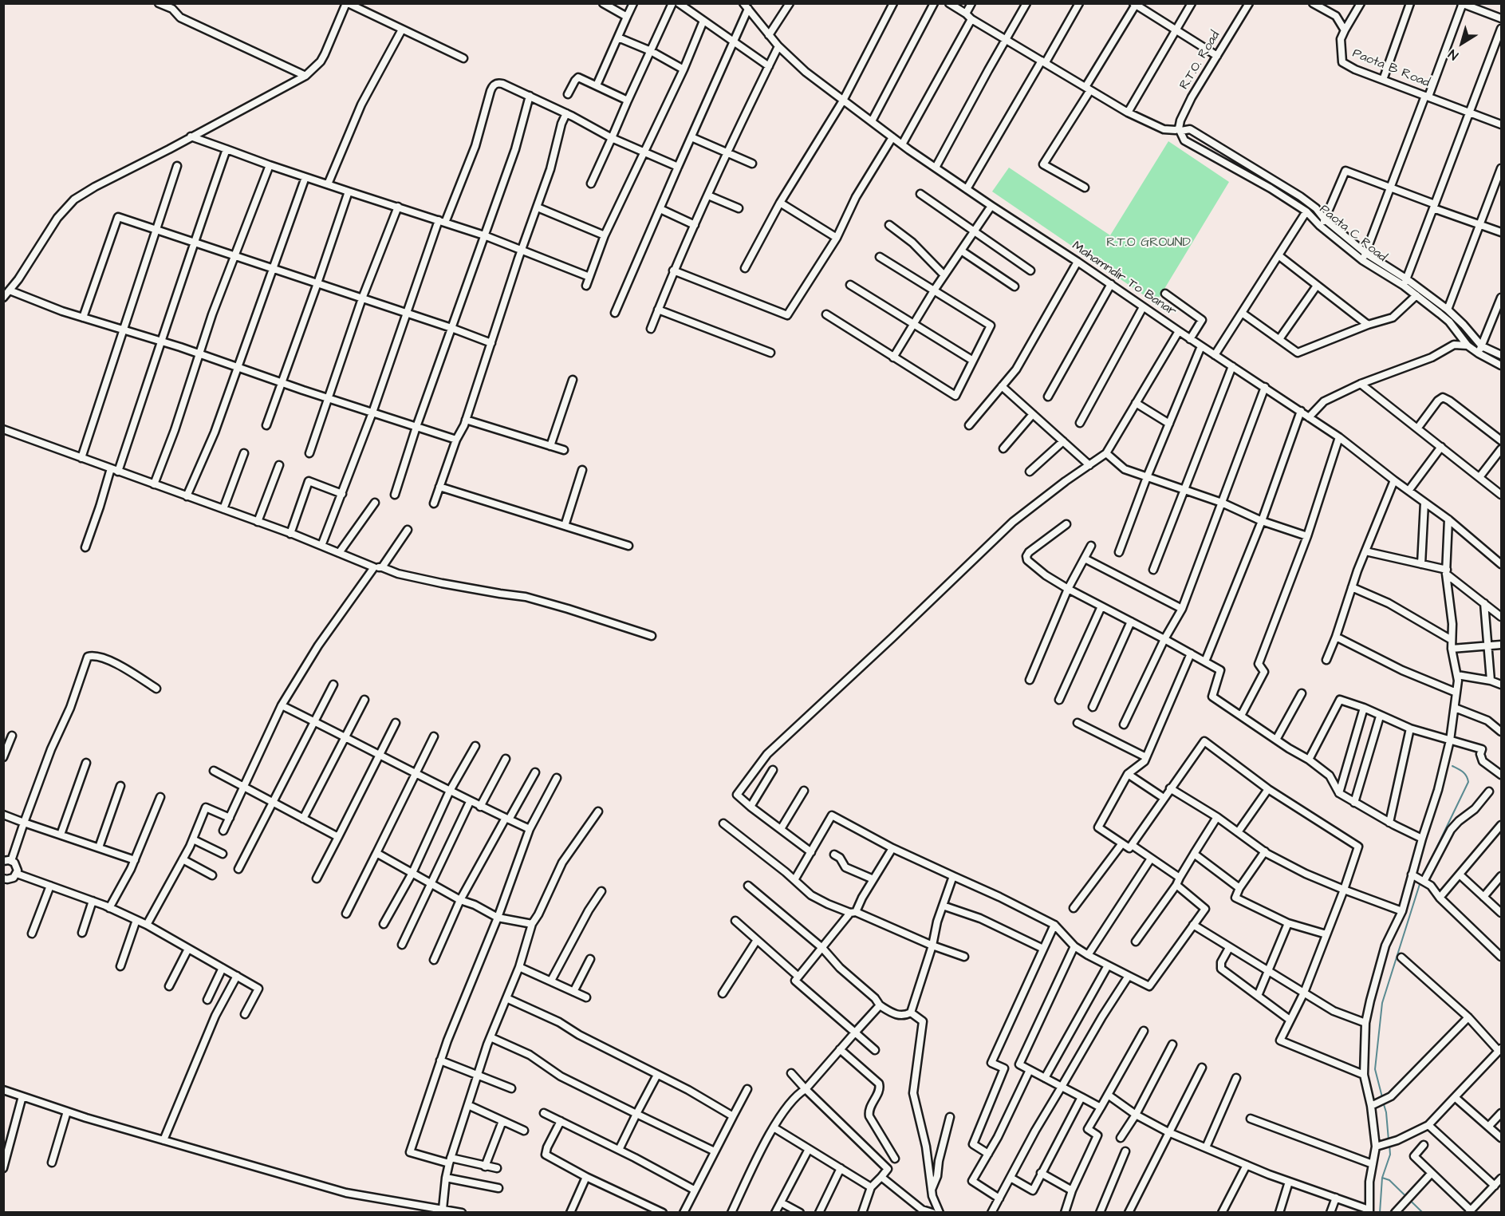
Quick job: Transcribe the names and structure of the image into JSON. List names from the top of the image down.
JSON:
{
  "streets": {
    "street": [
      "R.T.O. Road",
      "Paota B Road",
      "Paota C Road",
      "Mahamndir To Banar"
    ]
  },
  "crossings": [
    ["R.T.O. Road", "Paota C Road"]
  ],
  "parks": ["R.T.O GROUND"],
  "north": "bottom left"
}
